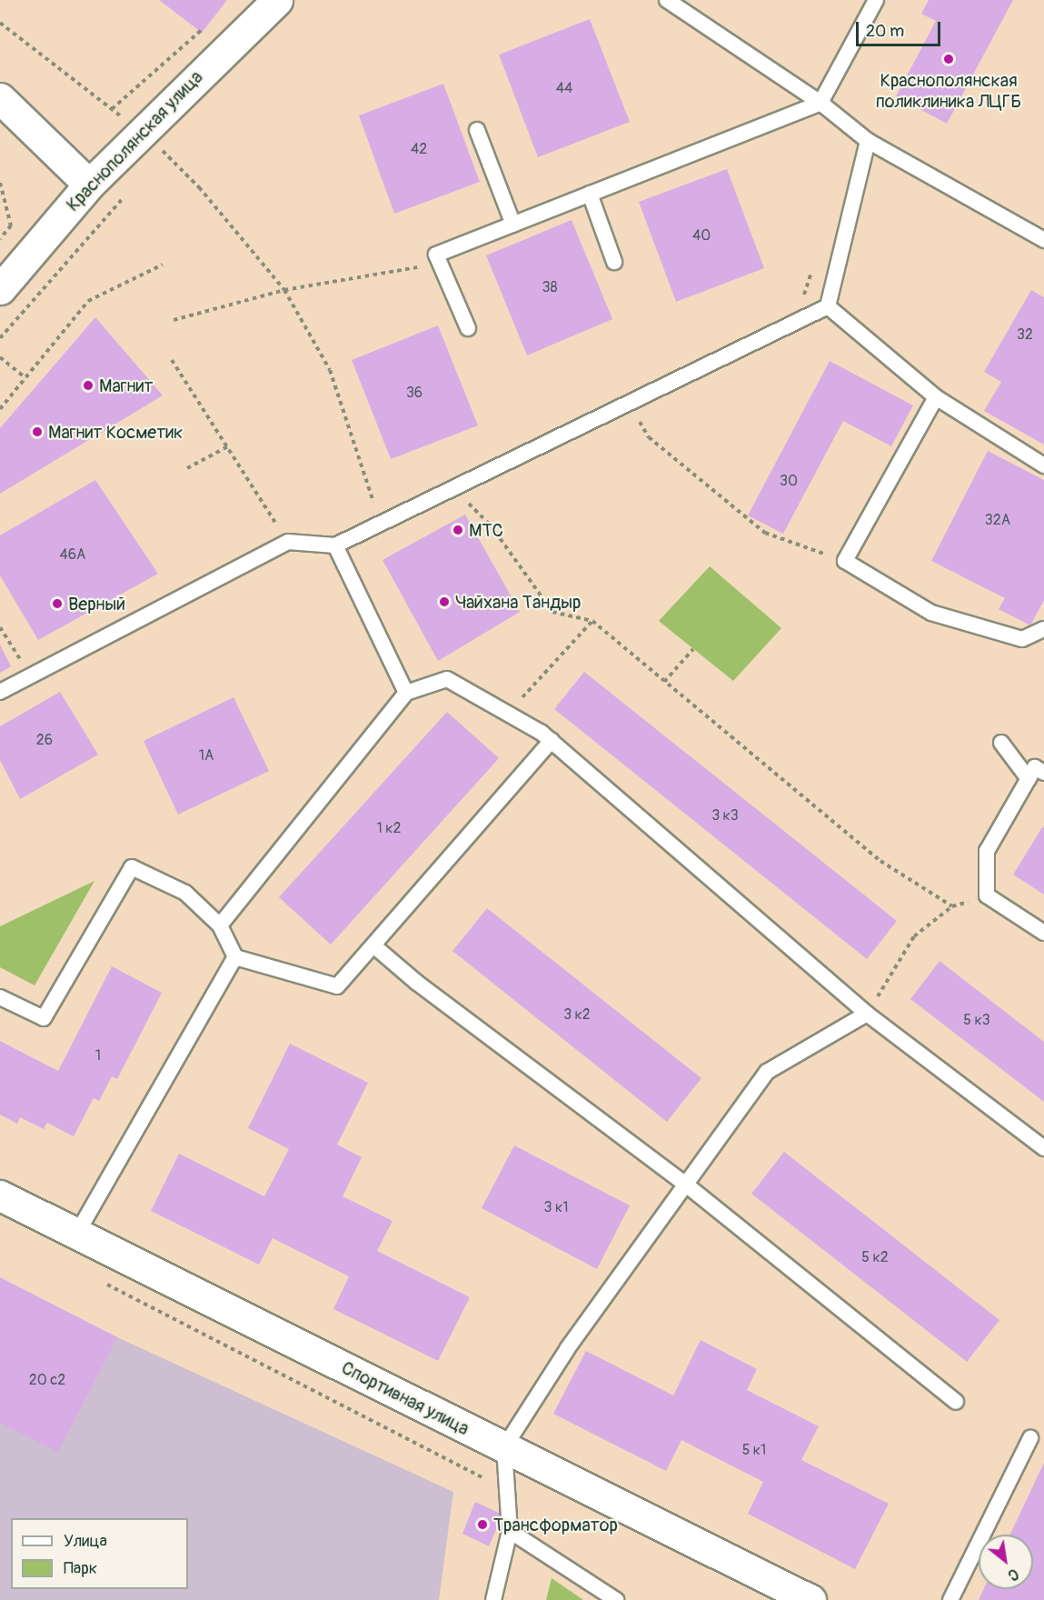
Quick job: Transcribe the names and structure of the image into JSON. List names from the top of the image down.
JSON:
{
  "streets": {
    "street": ["Краснополянская улица", "Спортивная улица"]
  },
  "places": [
    "Краснополянская поликлиника ЛЦГБ",
    "Магнит",
    "Магнит Косметик",
    "МТС",
    "Чайхана Тандыр",
    "Верный",
    "Трансформатор"
  ],
  "house_numbers": [
    "44",
    "42",
    "40",
    "38",
    "32",
    "36",
    "30",
    "32А",
    "46А",
    "26",
    "1А",
    "3 к3",
    "1 к2",
    "3 к2",
    "5 к3",
    "1",
    "3 к1",
    "5 к2",
    "20 с2",
    "5 к1"
  ],
  "legend": ["Улица", "Парк"],
  "scale_bar": "20 m",
  "north": "bottom right"
}
